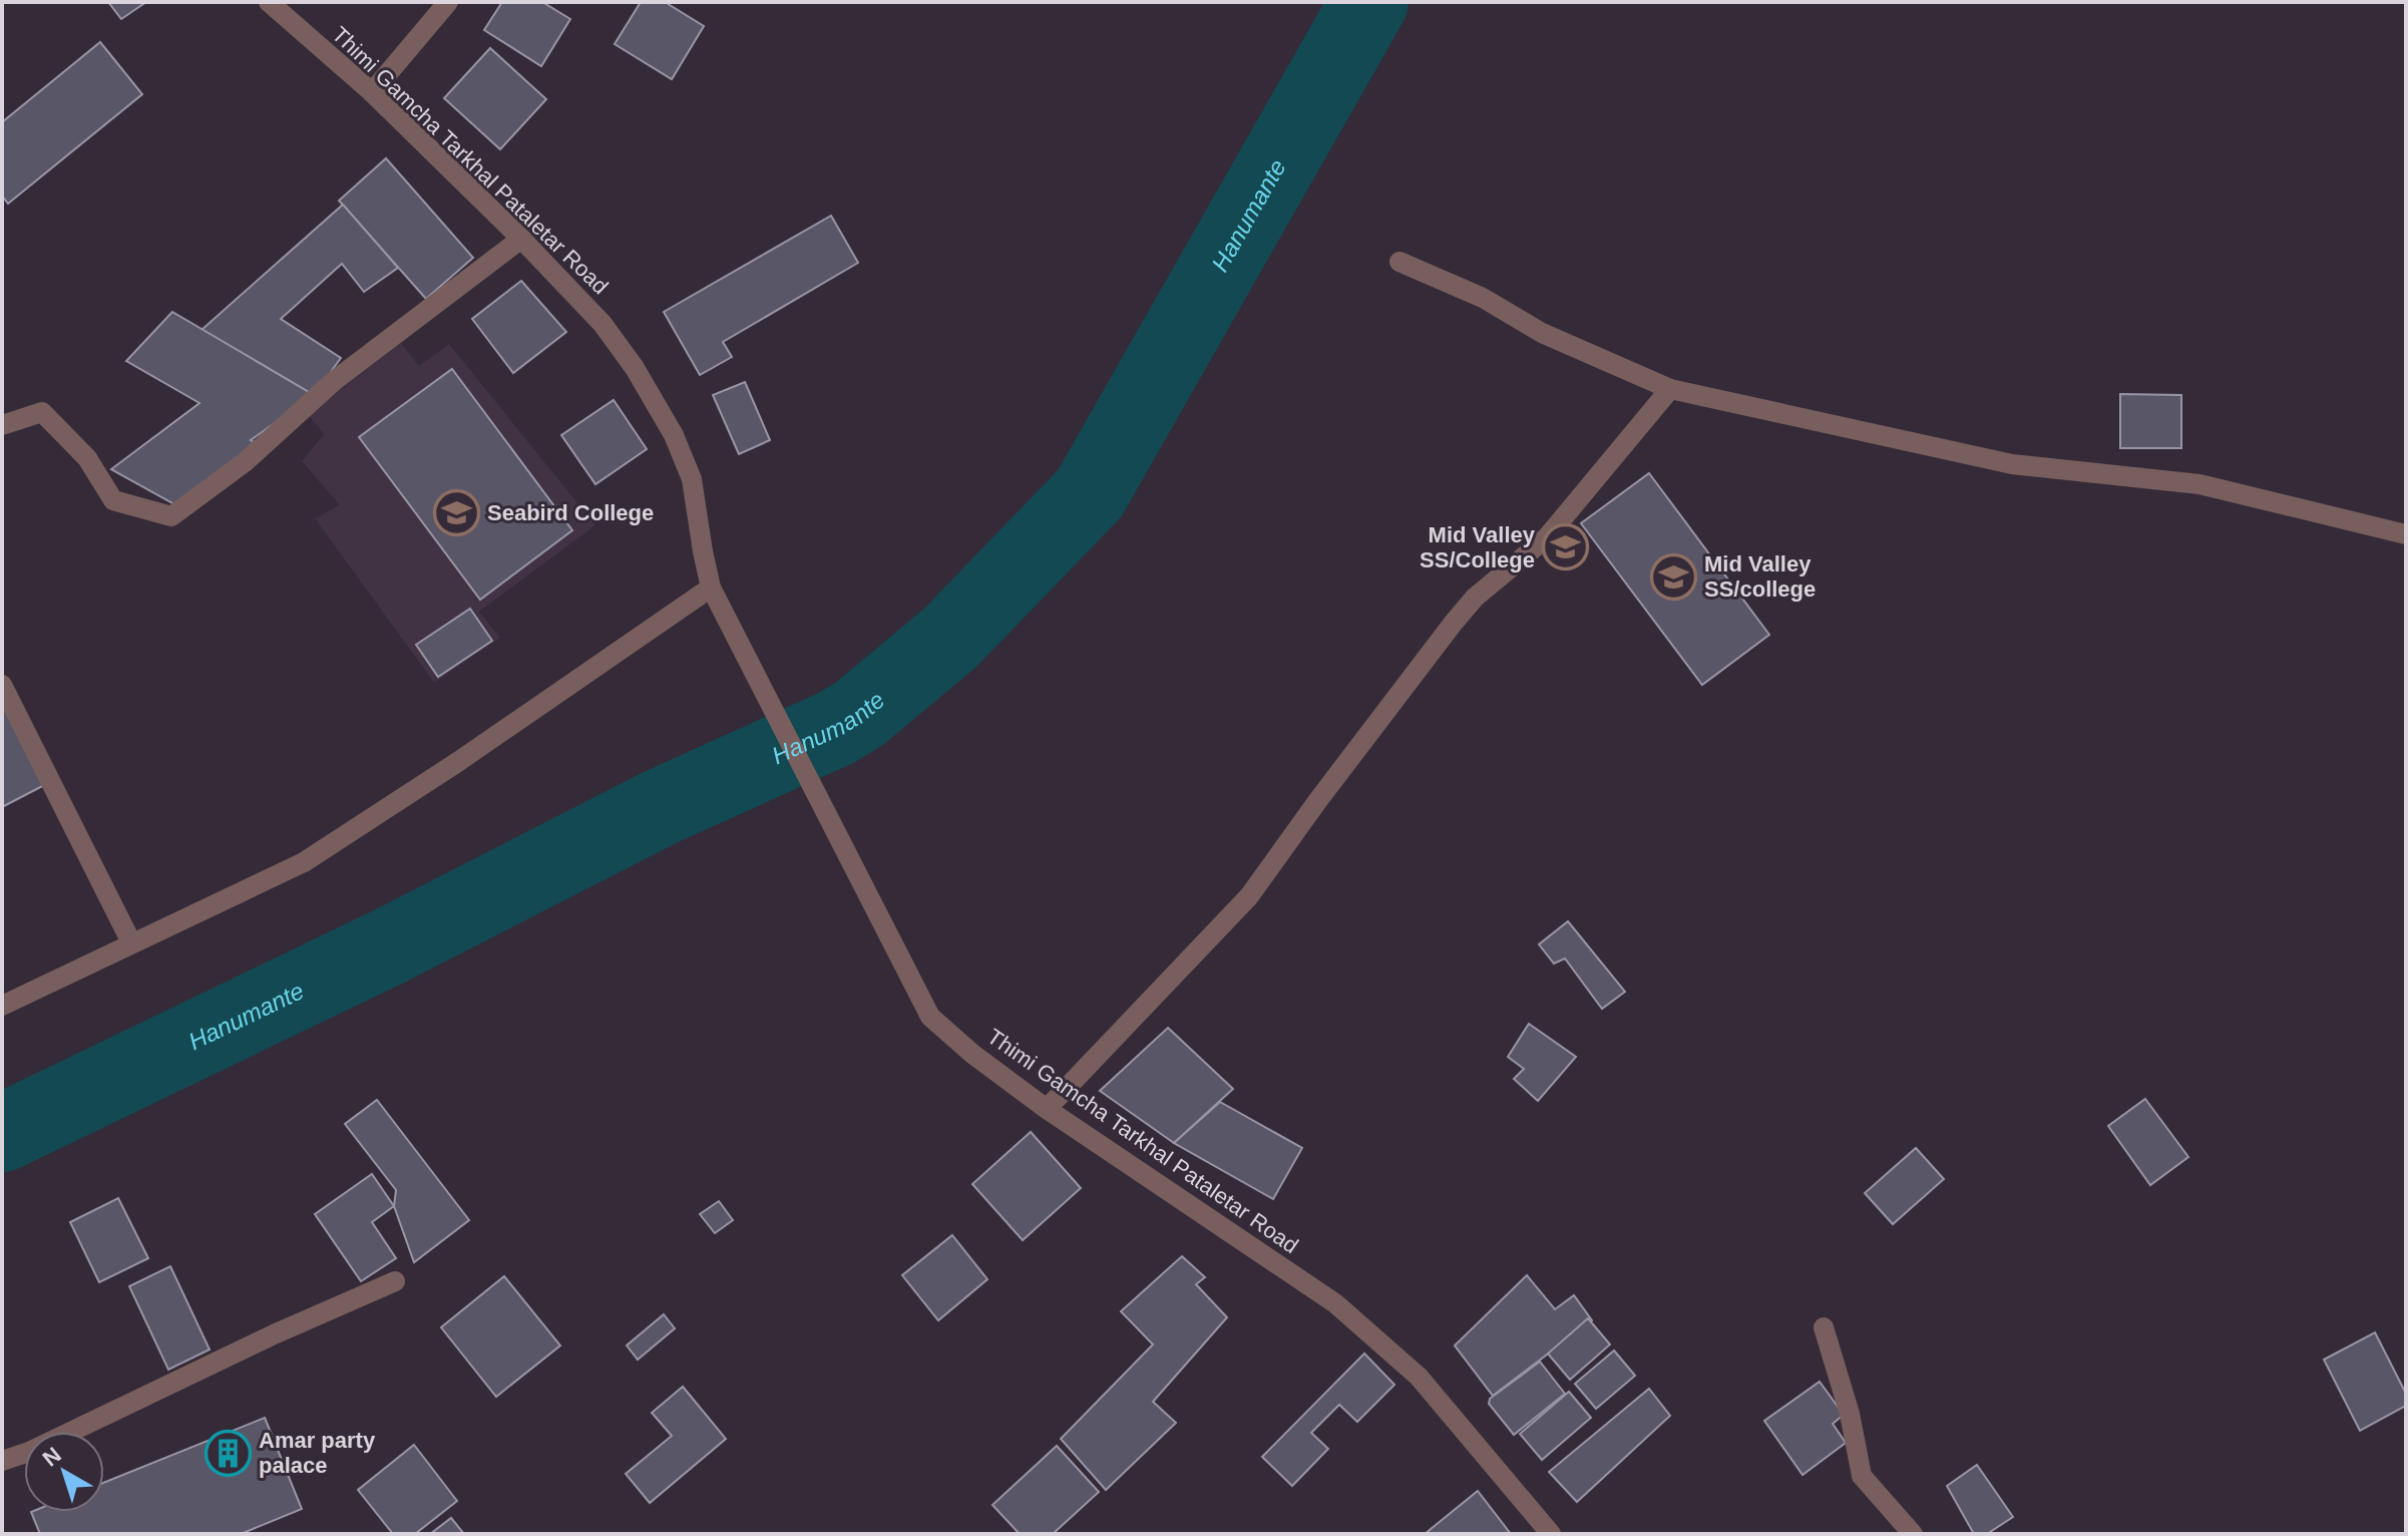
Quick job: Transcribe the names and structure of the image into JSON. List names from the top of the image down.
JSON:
{
  "streets": {
    "street": ["Thimi Gamcha Tarkhal Pataletar Road"]
  },
  "water": ["Hanumante"],
  "places": {
    "school or university": ["Seabird College", "Mid Valley SS/College", "Mid Valley SS/college"],
    "building": ["Amar party palace"]
  },
  "north": "top left"
}
